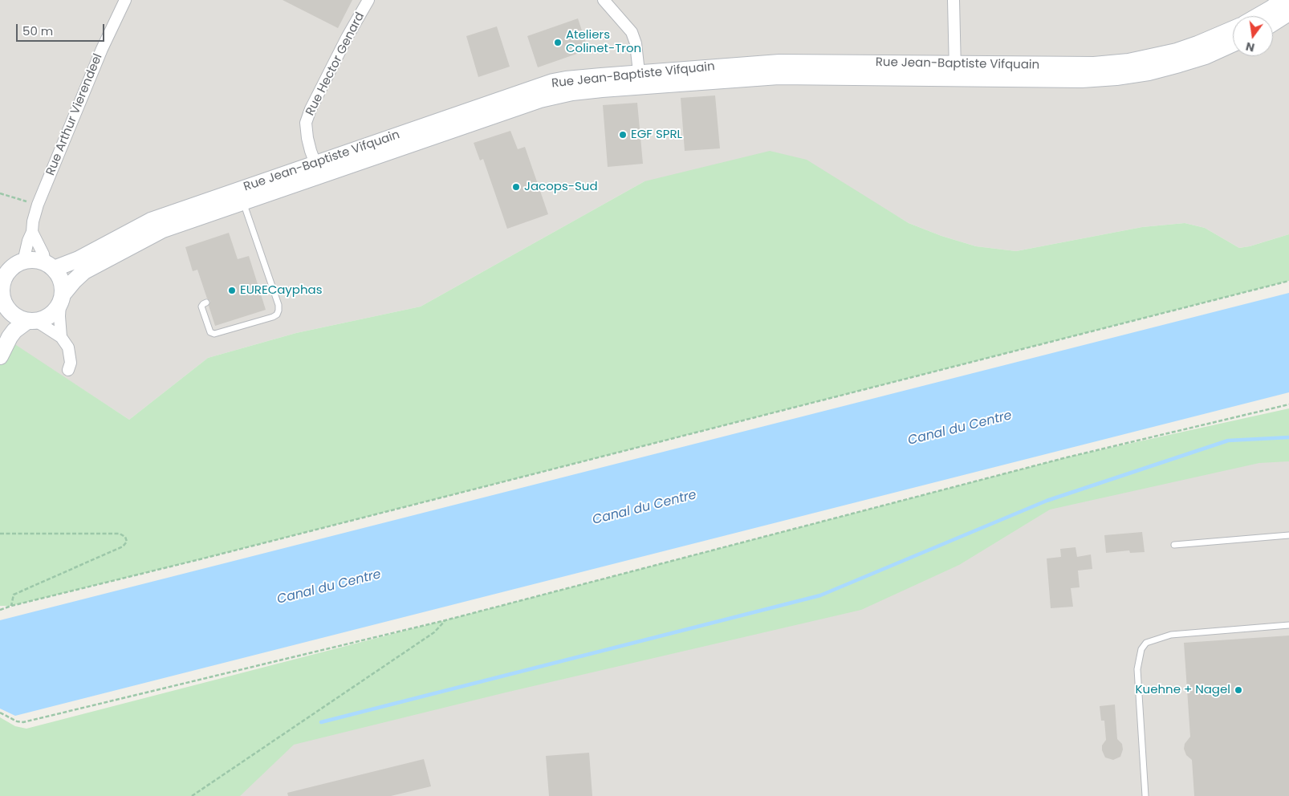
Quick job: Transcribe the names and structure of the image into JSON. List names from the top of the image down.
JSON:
{
  "streets": {
    "street": ["Rue Hector Genard", "Rue Jean-Baptiste Vifquain", "Rue Arthur Vierendeel"]
  },
  "crossings": [
    ["Rue Hector Genard", "Rue Jean-Baptiste Vifquain"],
    ["Rue Jean-Baptiste Vifquain", "Rue Arthur Vierendeel"]
  ],
  "water": ["Canal du Centre"],
  "places": [
    "Ateliers Colinet-Tron",
    "EGF SPRL",
    "Jacops-Sud",
    "EURECayphas",
    "Kuehne + Nagel"
  ],
  "scale_bar": "50 m",
  "north": "bottom"
}
